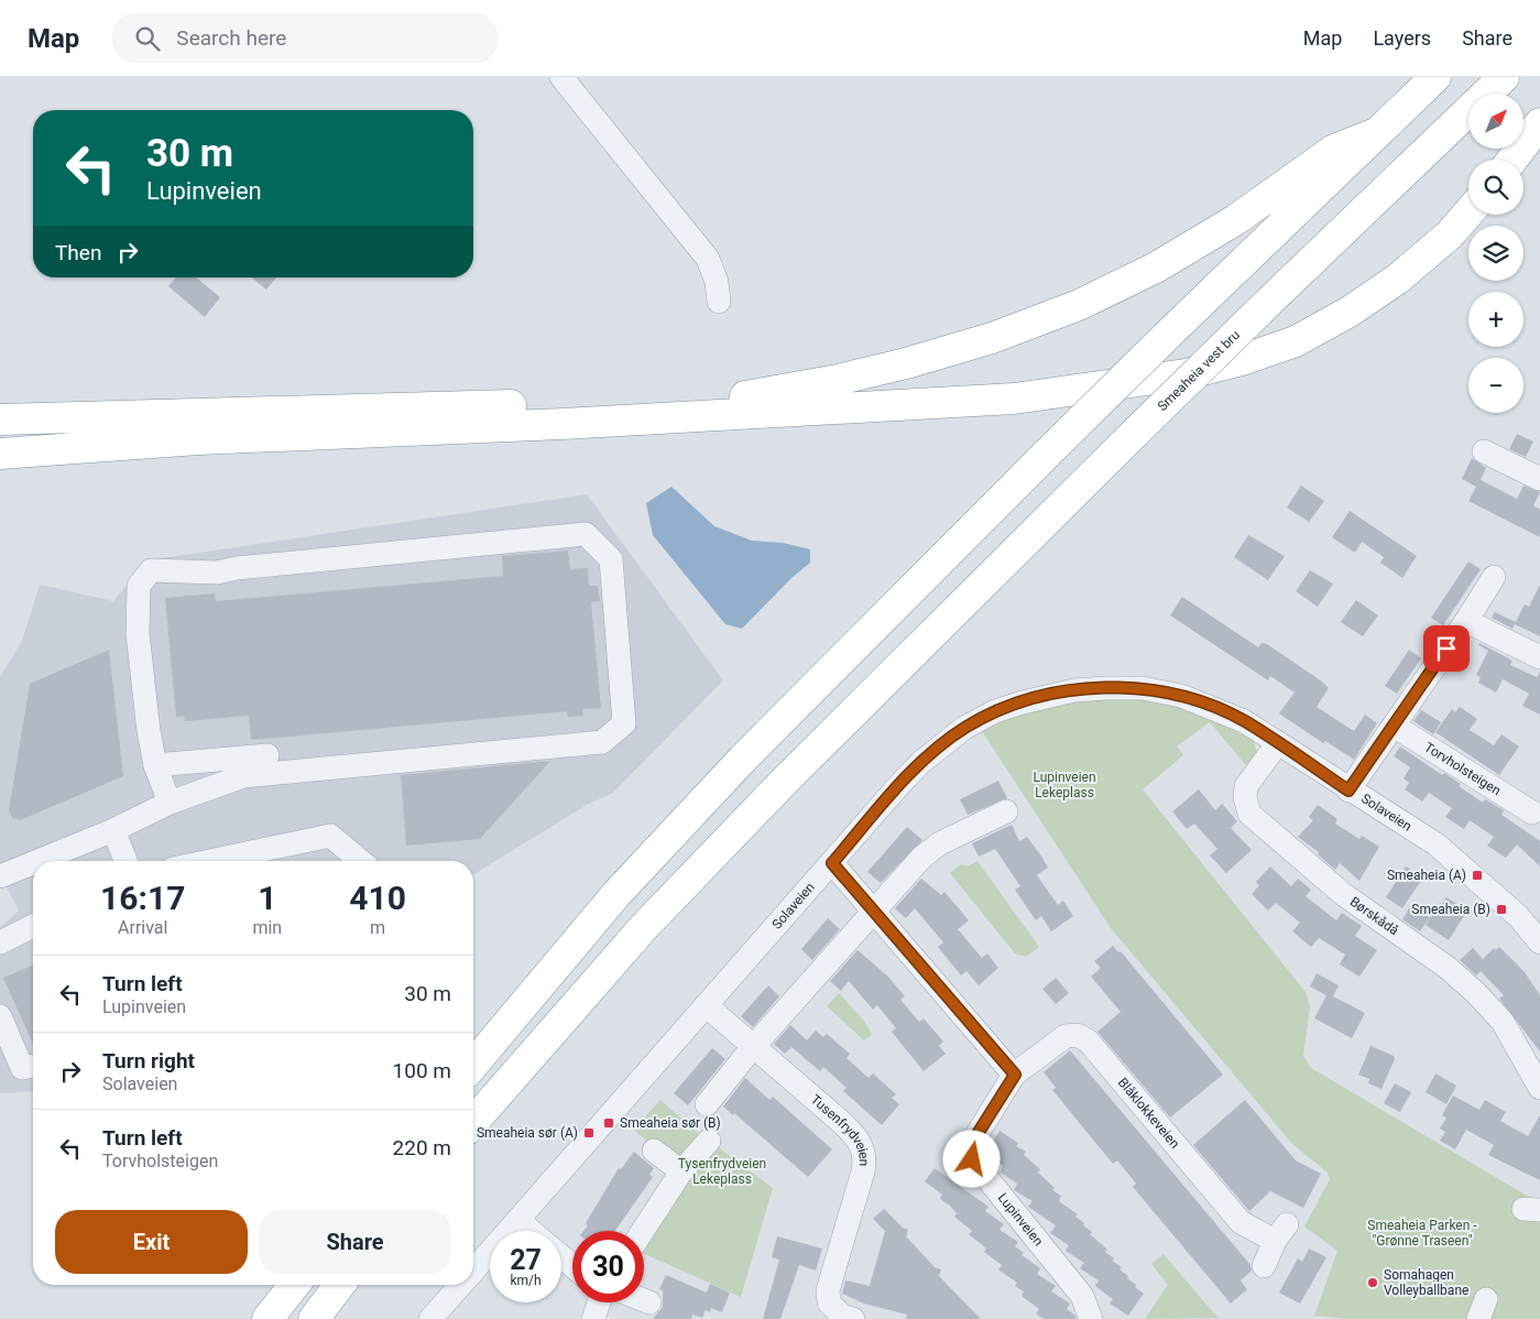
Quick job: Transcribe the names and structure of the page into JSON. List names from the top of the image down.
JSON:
{
  "streets": {
    "highway": ["Smeaheia vest bru"],
    "street": [
      "Torvholsteigen",
      "Solaveien",
      "Børskådå",
      "Blåklokkeveien",
      "Tusenfrydveien",
      "Lupinveien"
    ]
  },
  "crossings": [
    ["Solaveien", "Børskådå"],
    ["Solaveien", "Tusenfrydveien"],
    ["Blåklokkeveien", "Lupinveien"]
  ],
  "parks": ["Lupinveien Lekeplass", "Tysenfrydveien Lekeplass", "Smeaheia Parken - \"Grønne Traseen\""],
  "places": {
    "transit": [
      "Smeaheia (A)",
      "Smeaheia (B)",
      "Smeaheia sør (B)",
      "Smeaheia sør (A)"
    ],
    "other": ["Somahagen Volleyballbane"]
  },
  "north": "top right",
  "page": {
    "header": "Map",
    "search": "Search here",
    "nav": ["Map", "Layers", "Share"],
    "map_buttons": ["+", "−"],
    "turn": ["30 m", "Lupinveien"],
    "then": "Then",
    "eta": [
      "16:17",
      "Arrival",
      "1",
      "min",
      "410",
      "m"
    ],
    "list": [
      {
        "name": "Turn left",
        "note": "Lupinveien",
        "value": "30 m"
      },
      {
        "name": "Turn right",
        "note": "Solaveien",
        "value": "100 m"
      },
      {
        "name": "Turn left",
        "note": "Torvholsteigen",
        "value": "220 m"
      }
    ],
    "buttons": ["Exit", "Share"],
    "speed": "27 km/h",
    "limit": "30"
  }
}
